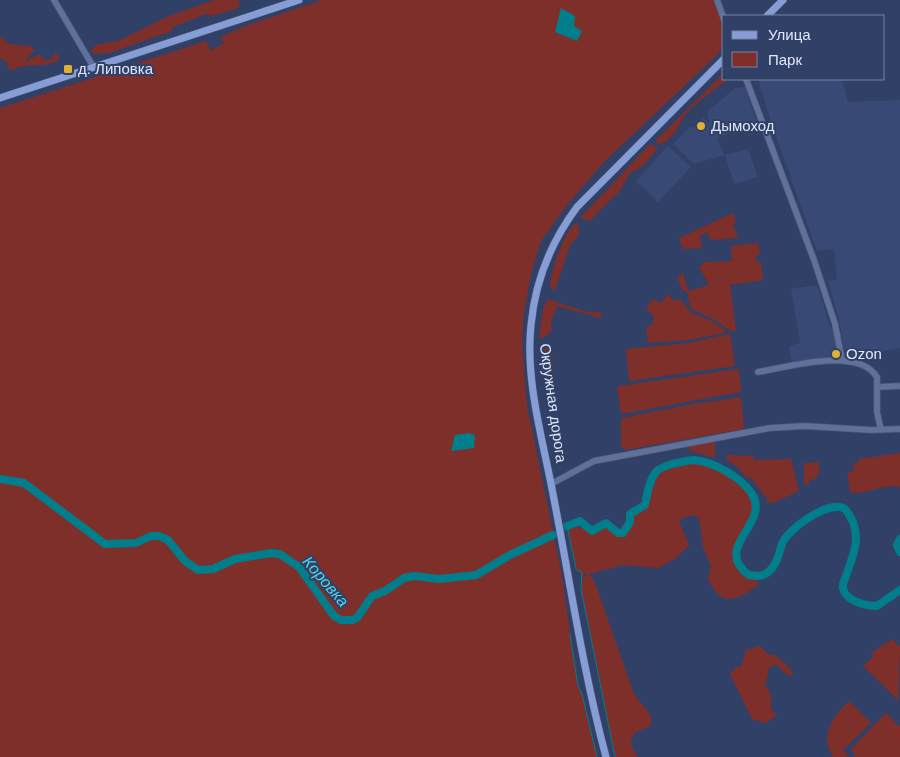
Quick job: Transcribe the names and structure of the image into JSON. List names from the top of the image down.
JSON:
{
  "streets": {
    "main road": ["Окружная дорога"]
  },
  "water": ["Коровка"],
  "places": {
    "transit": ["д. Липовка"],
    "other": ["Дымоход", "Ozon"]
  },
  "legend": ["Улица", "Парк"]
}
